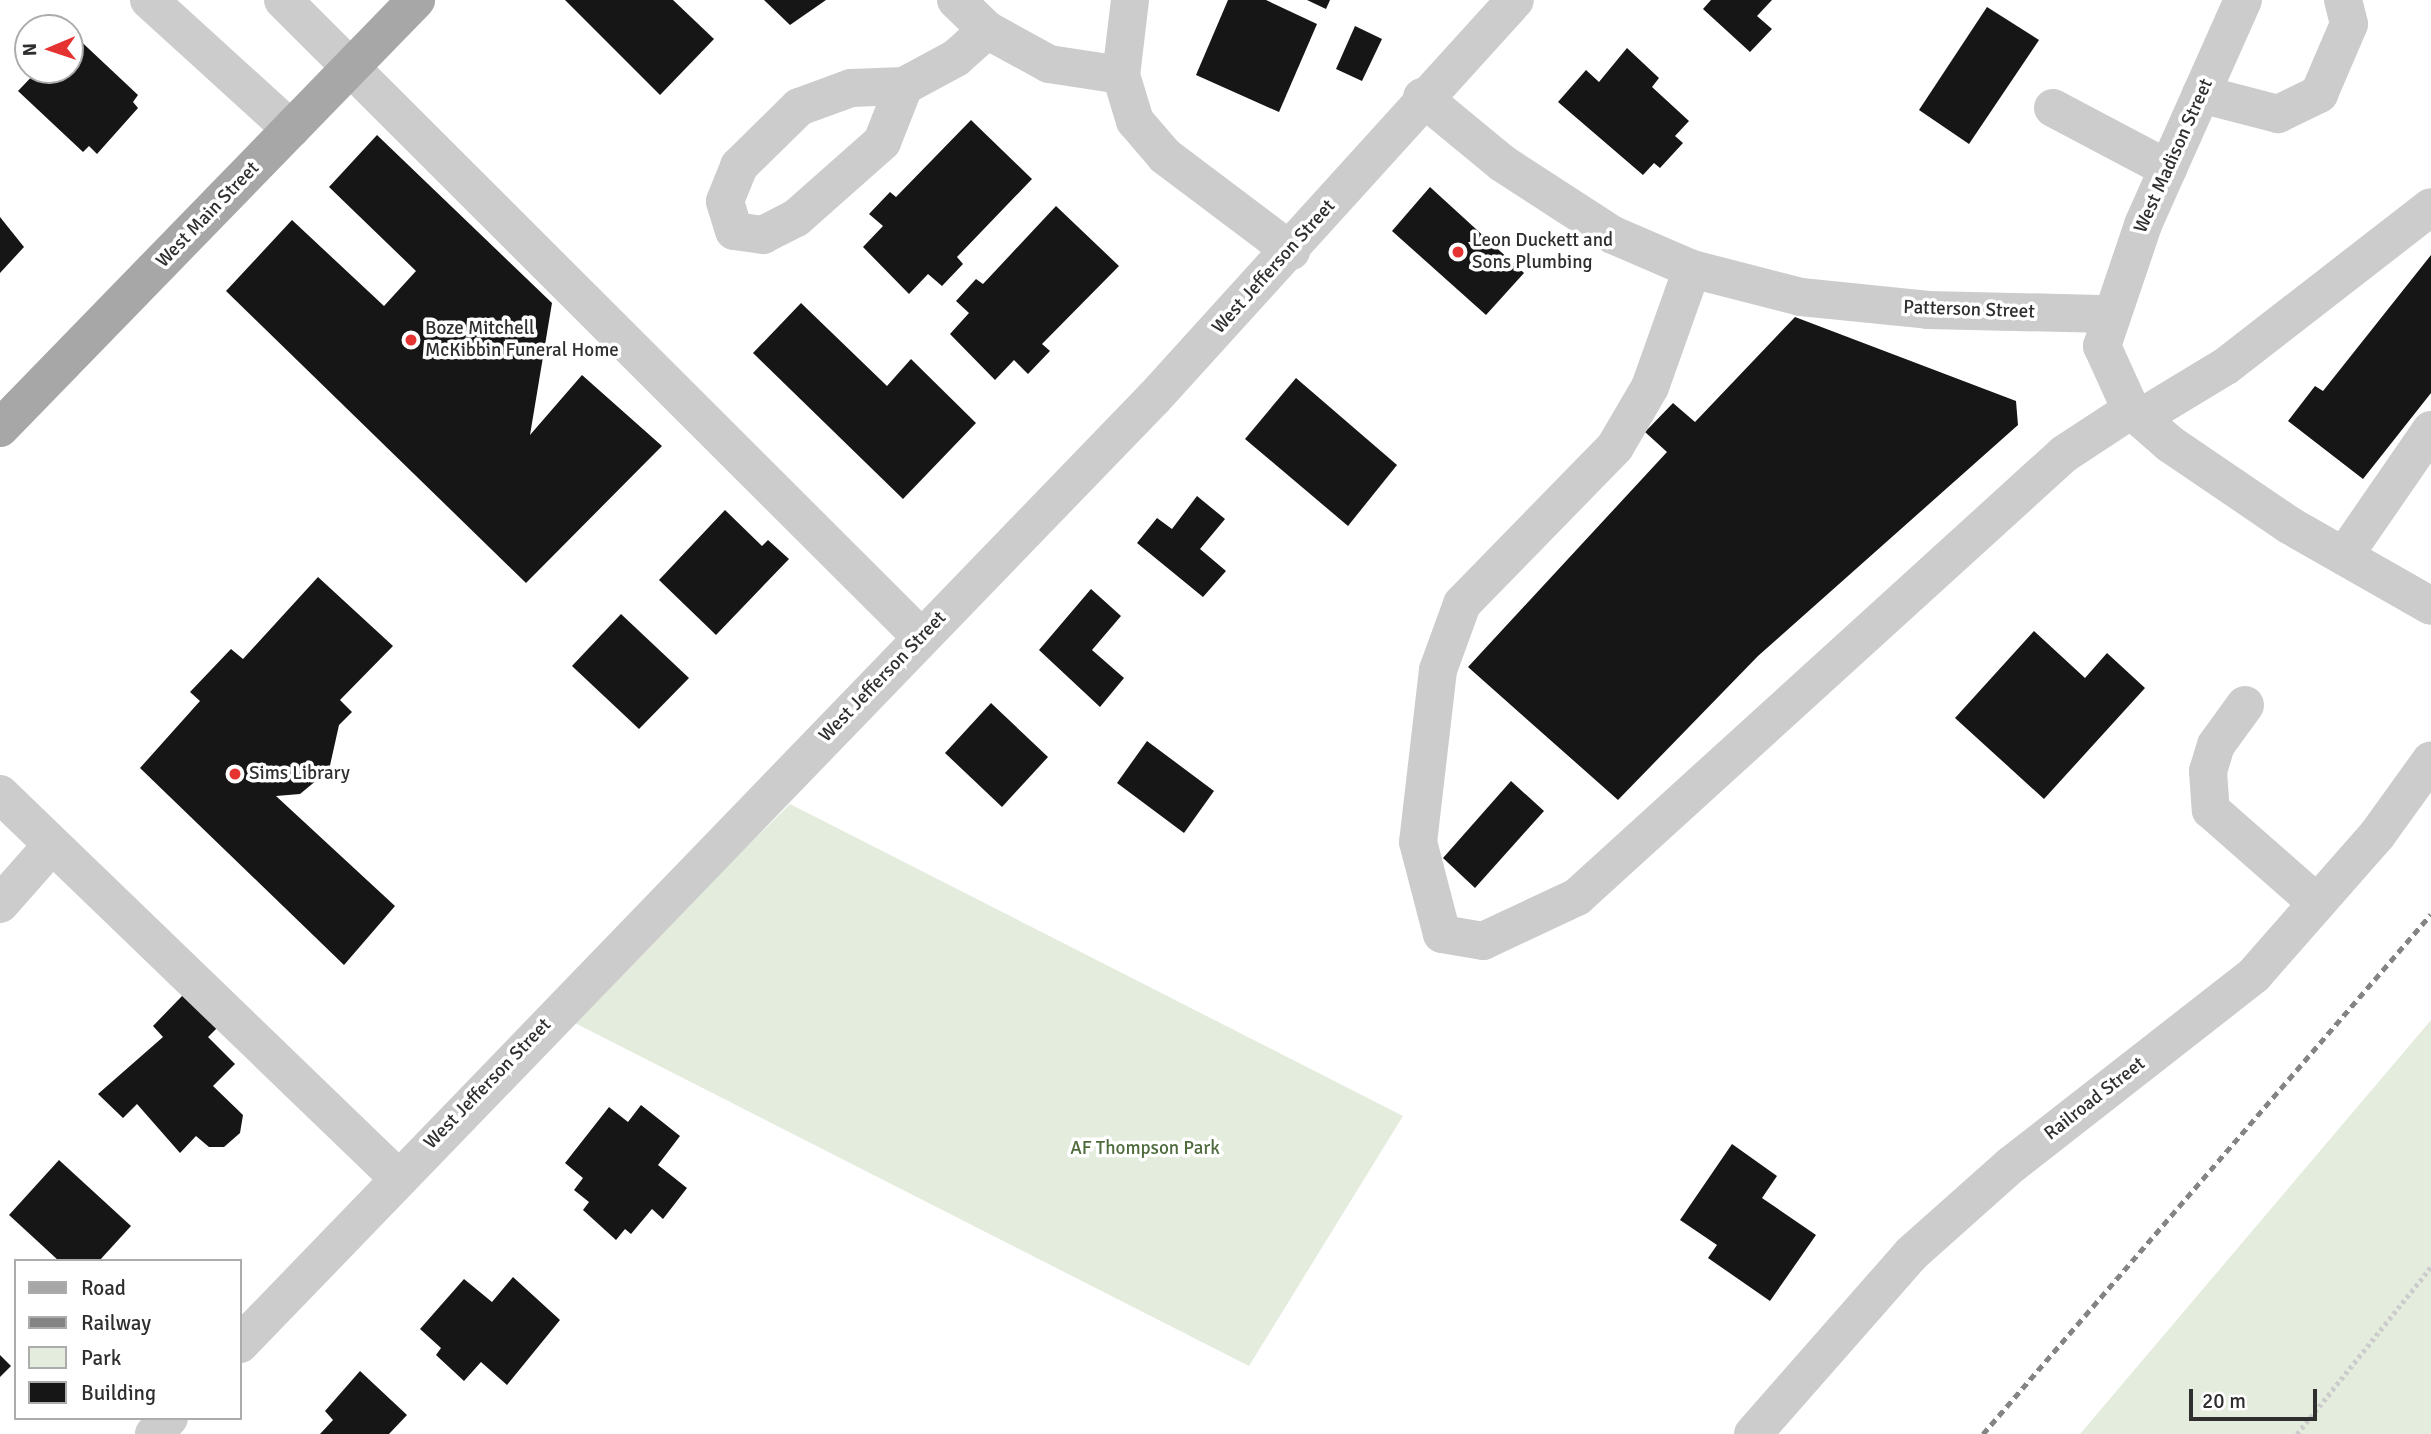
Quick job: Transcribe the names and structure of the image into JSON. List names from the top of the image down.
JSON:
{
  "streets": {
    "main road": ["West Main Street"],
    "street": [
      "West Madison Street",
      "West Jefferson Street",
      "Patterson Street",
      "Railroad Street"
    ]
  },
  "crossings": [
    ["West Madison Street", "Patterson Street"],
    ["West Jefferson Street", "Patterson Street"]
  ],
  "parks": ["AF Thompson Park"],
  "places": ["Leon Duckett and Sons Plumbing", "Boze Mitchell McKibbin Funeral Home", "Sims Library"],
  "legend": [
    "Road",
    "Railway",
    "Park",
    "Building"
  ],
  "scale_bar": "20 m",
  "north": "left"
}
